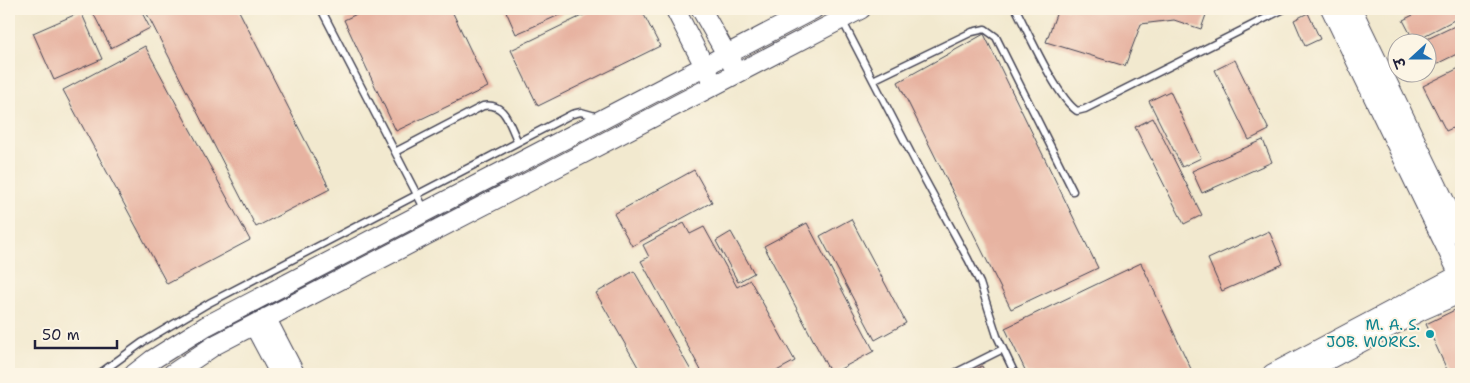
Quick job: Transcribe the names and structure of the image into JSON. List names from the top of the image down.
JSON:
{
  "places": ["M. A. S. JOB. WORKS."],
  "scale_bar": "50 m",
  "north": "left"
}
